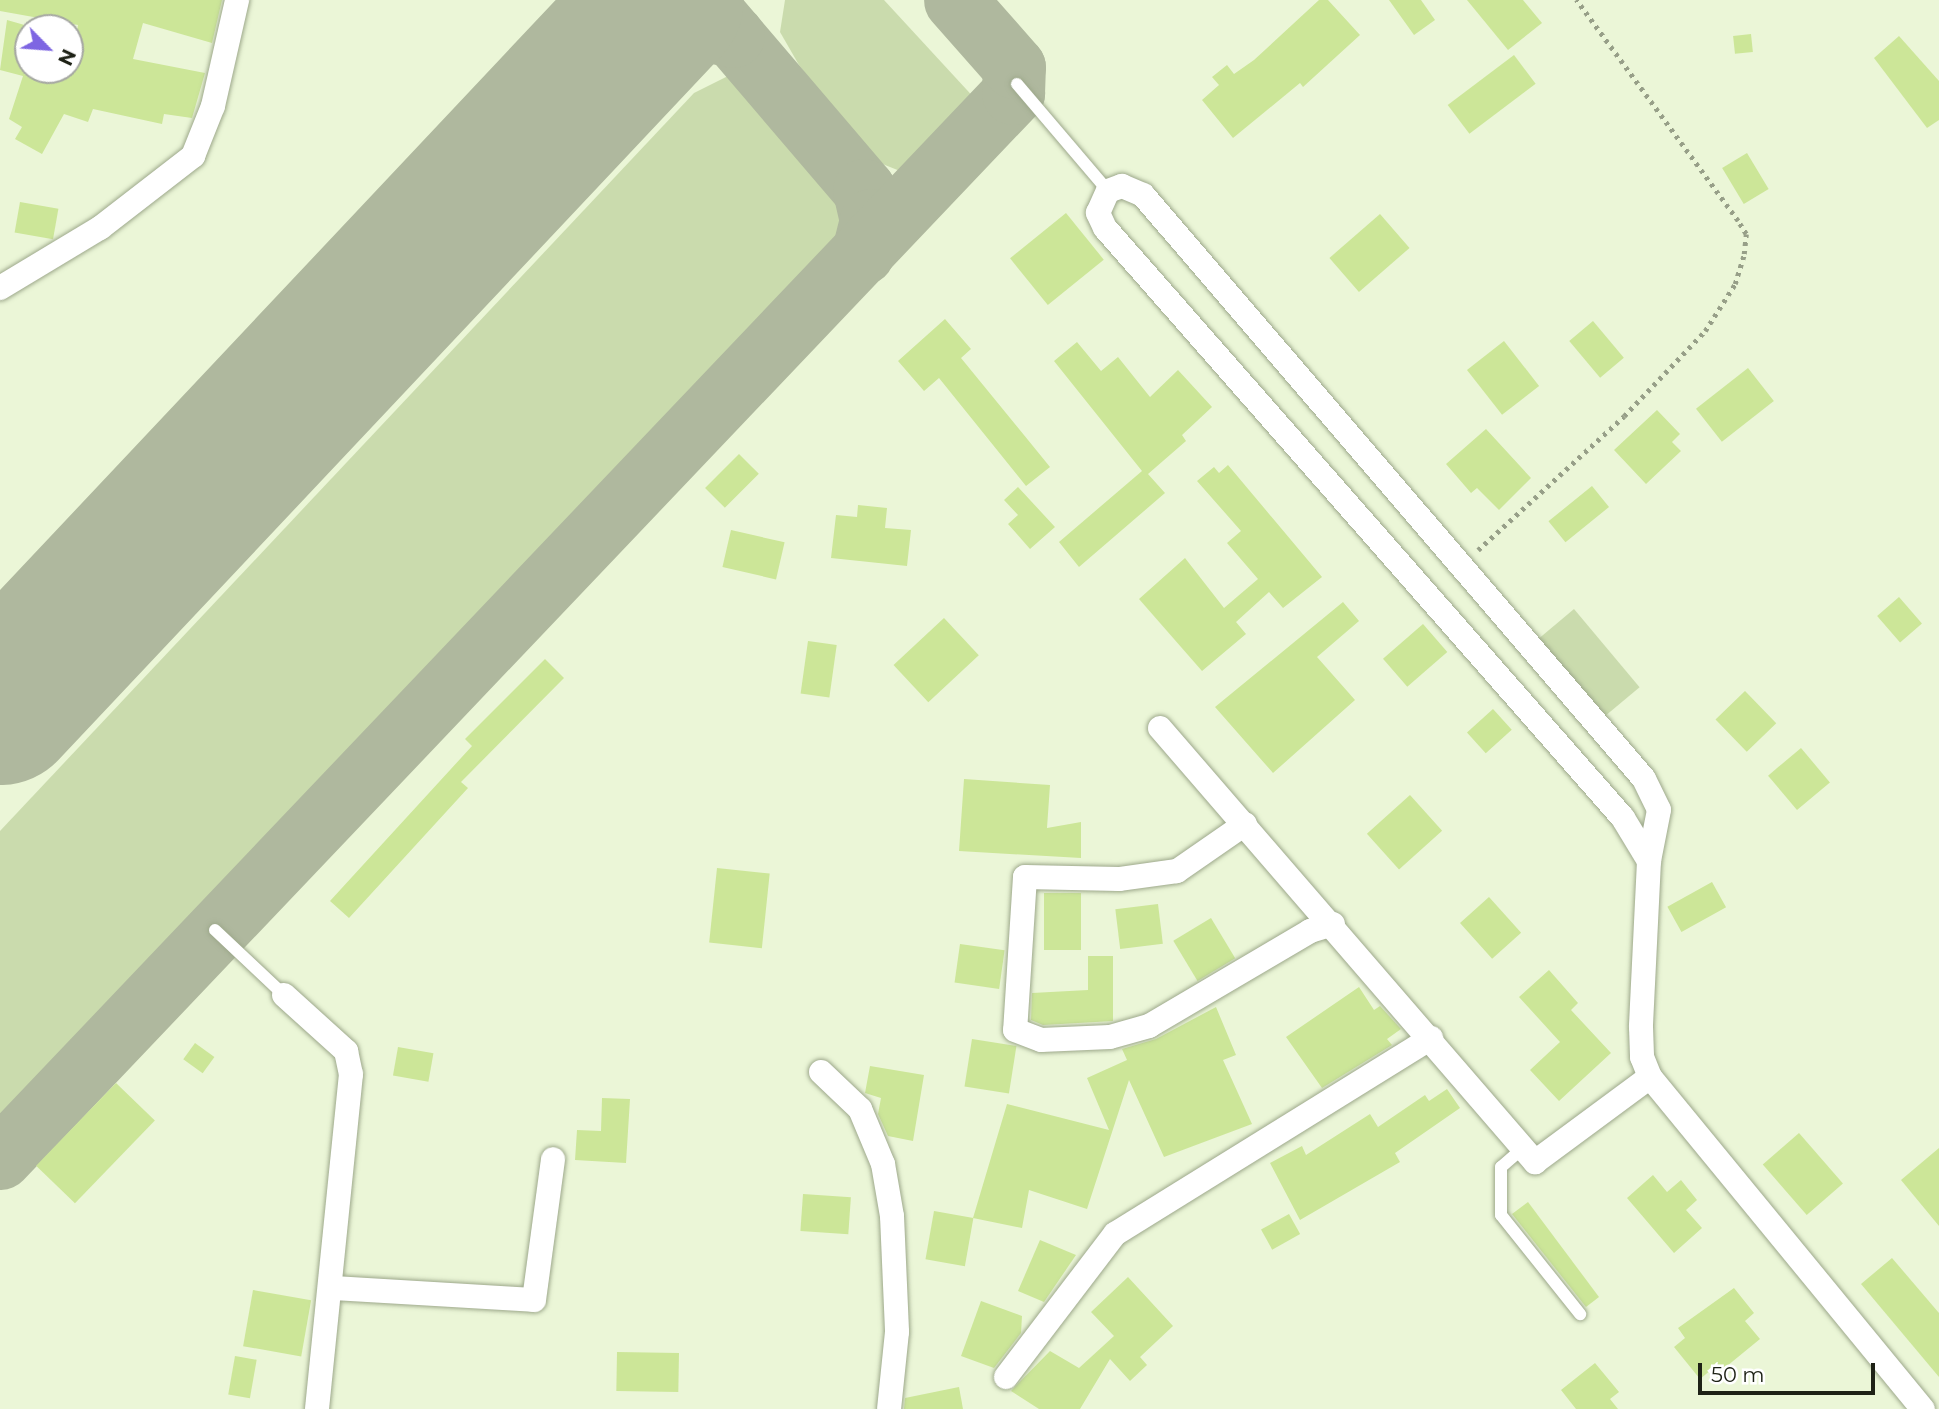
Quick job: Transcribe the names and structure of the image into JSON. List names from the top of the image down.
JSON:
{
  "scale_bar": "50 m",
  "north": "bottom right"
}
